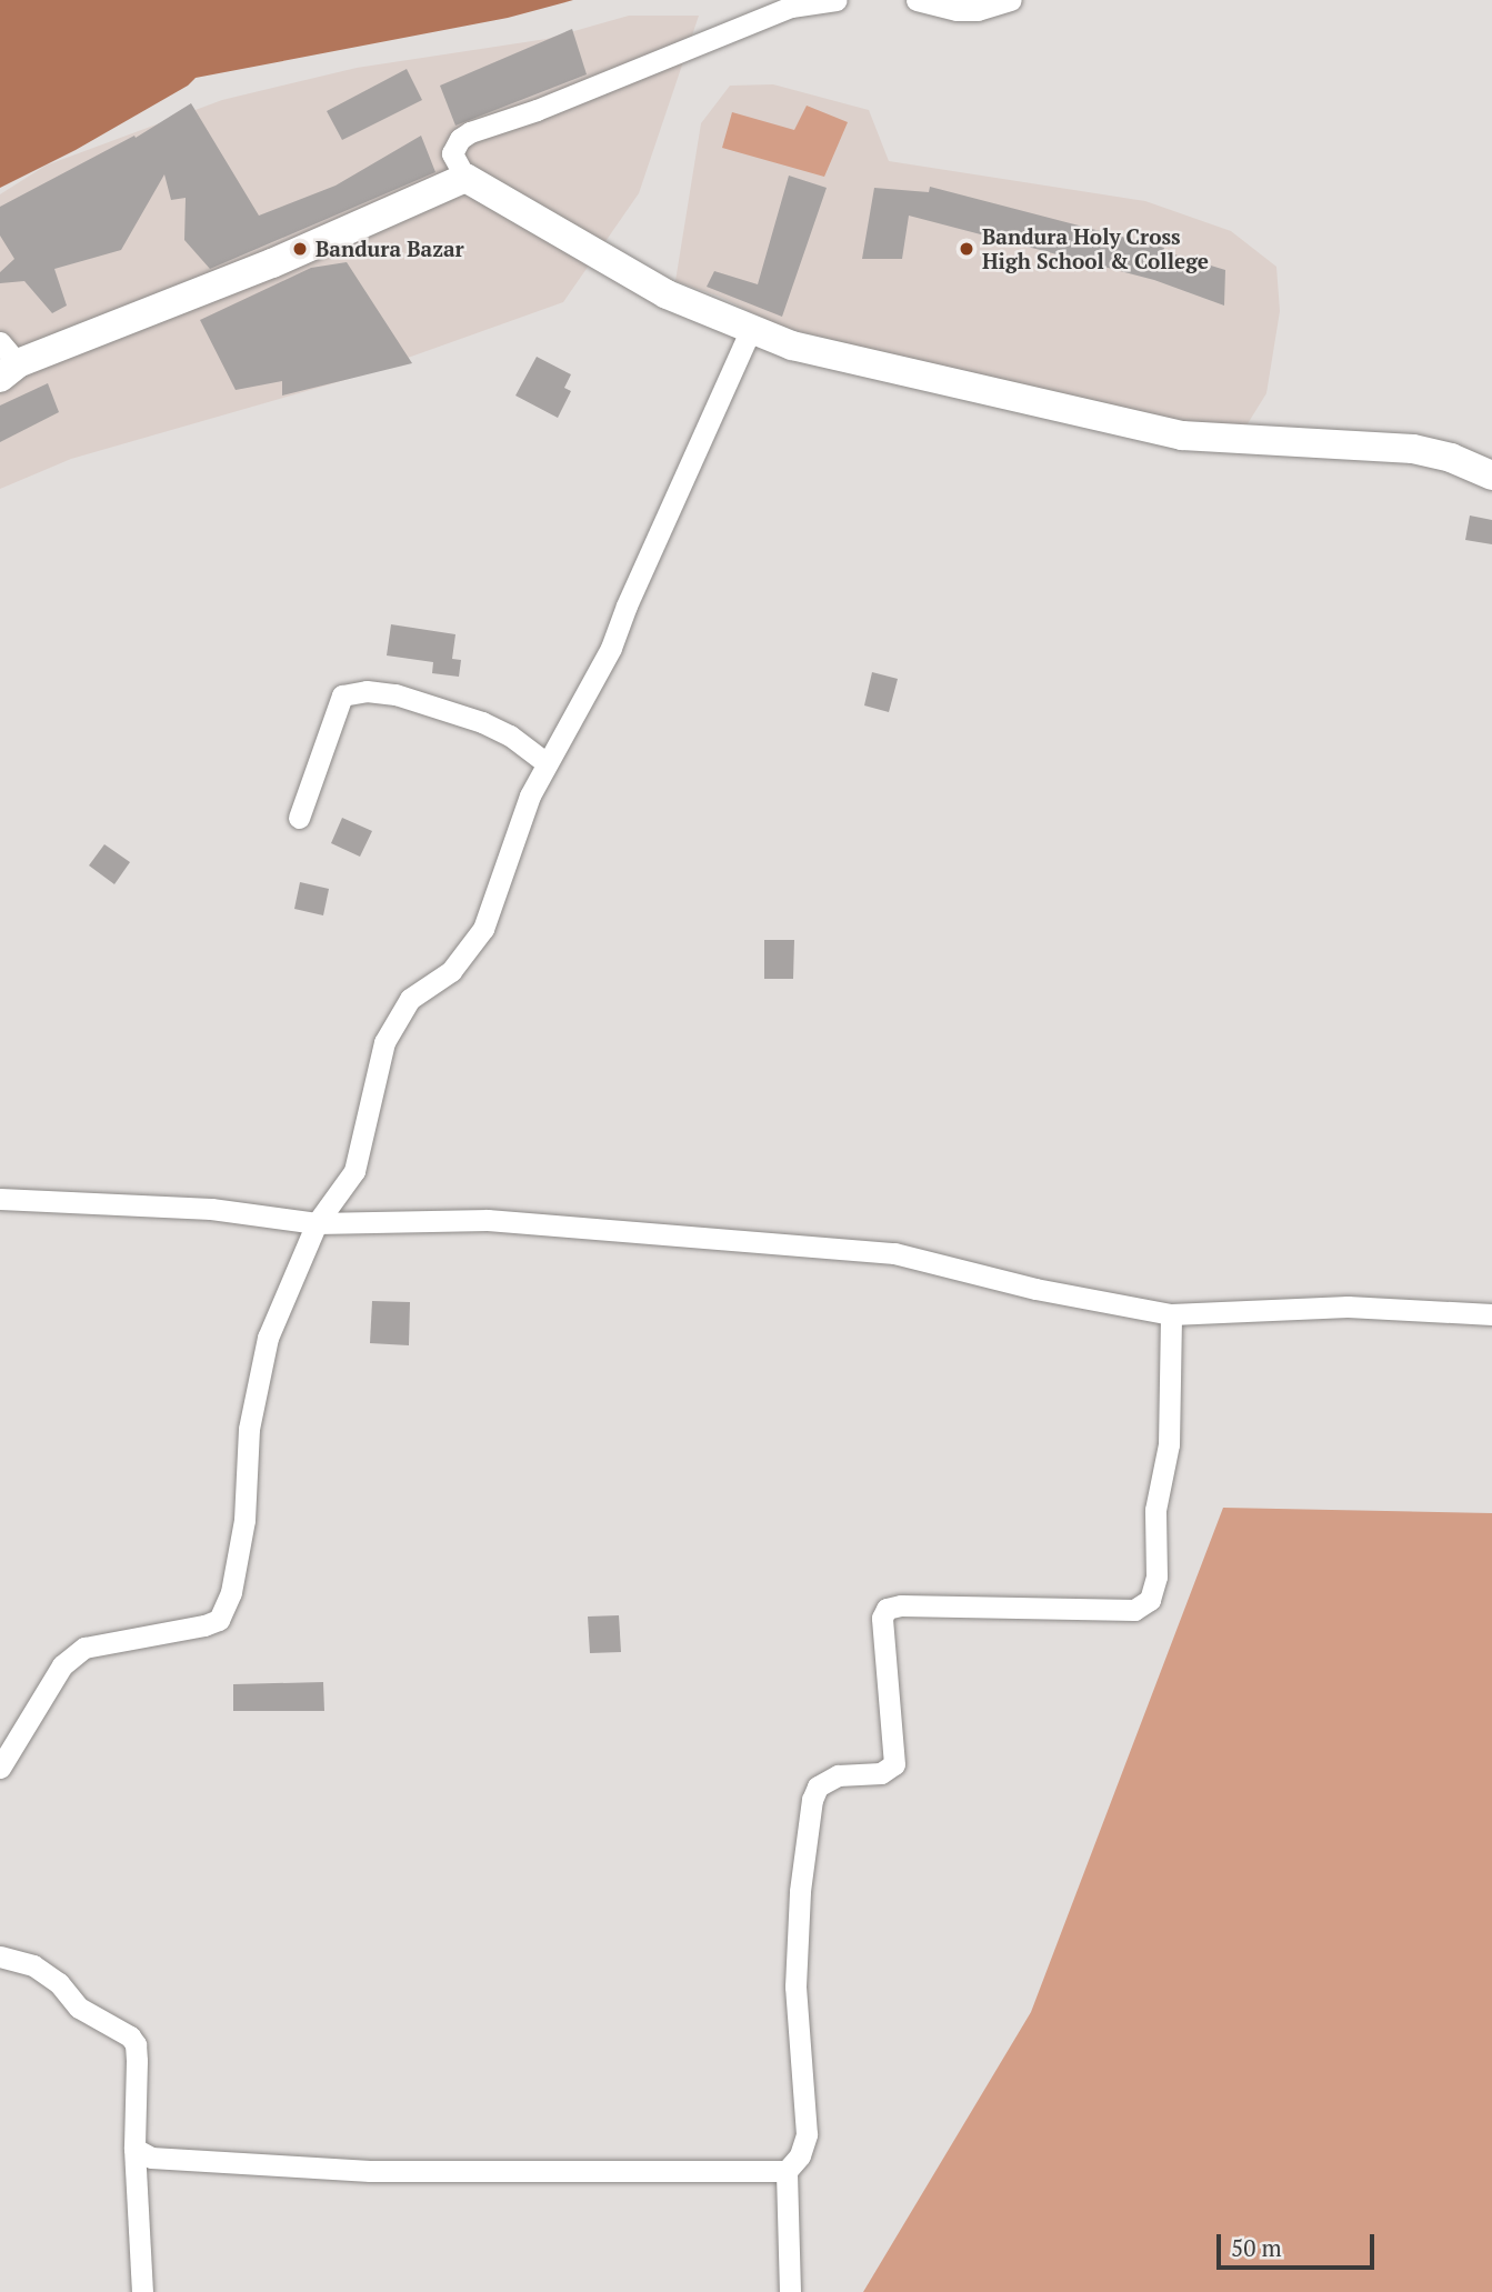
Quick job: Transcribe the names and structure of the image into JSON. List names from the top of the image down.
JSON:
{
  "places": ["Bandura Bazar", "Bandura Holy Cross High School & College"],
  "scale_bar": "50 m"
}
